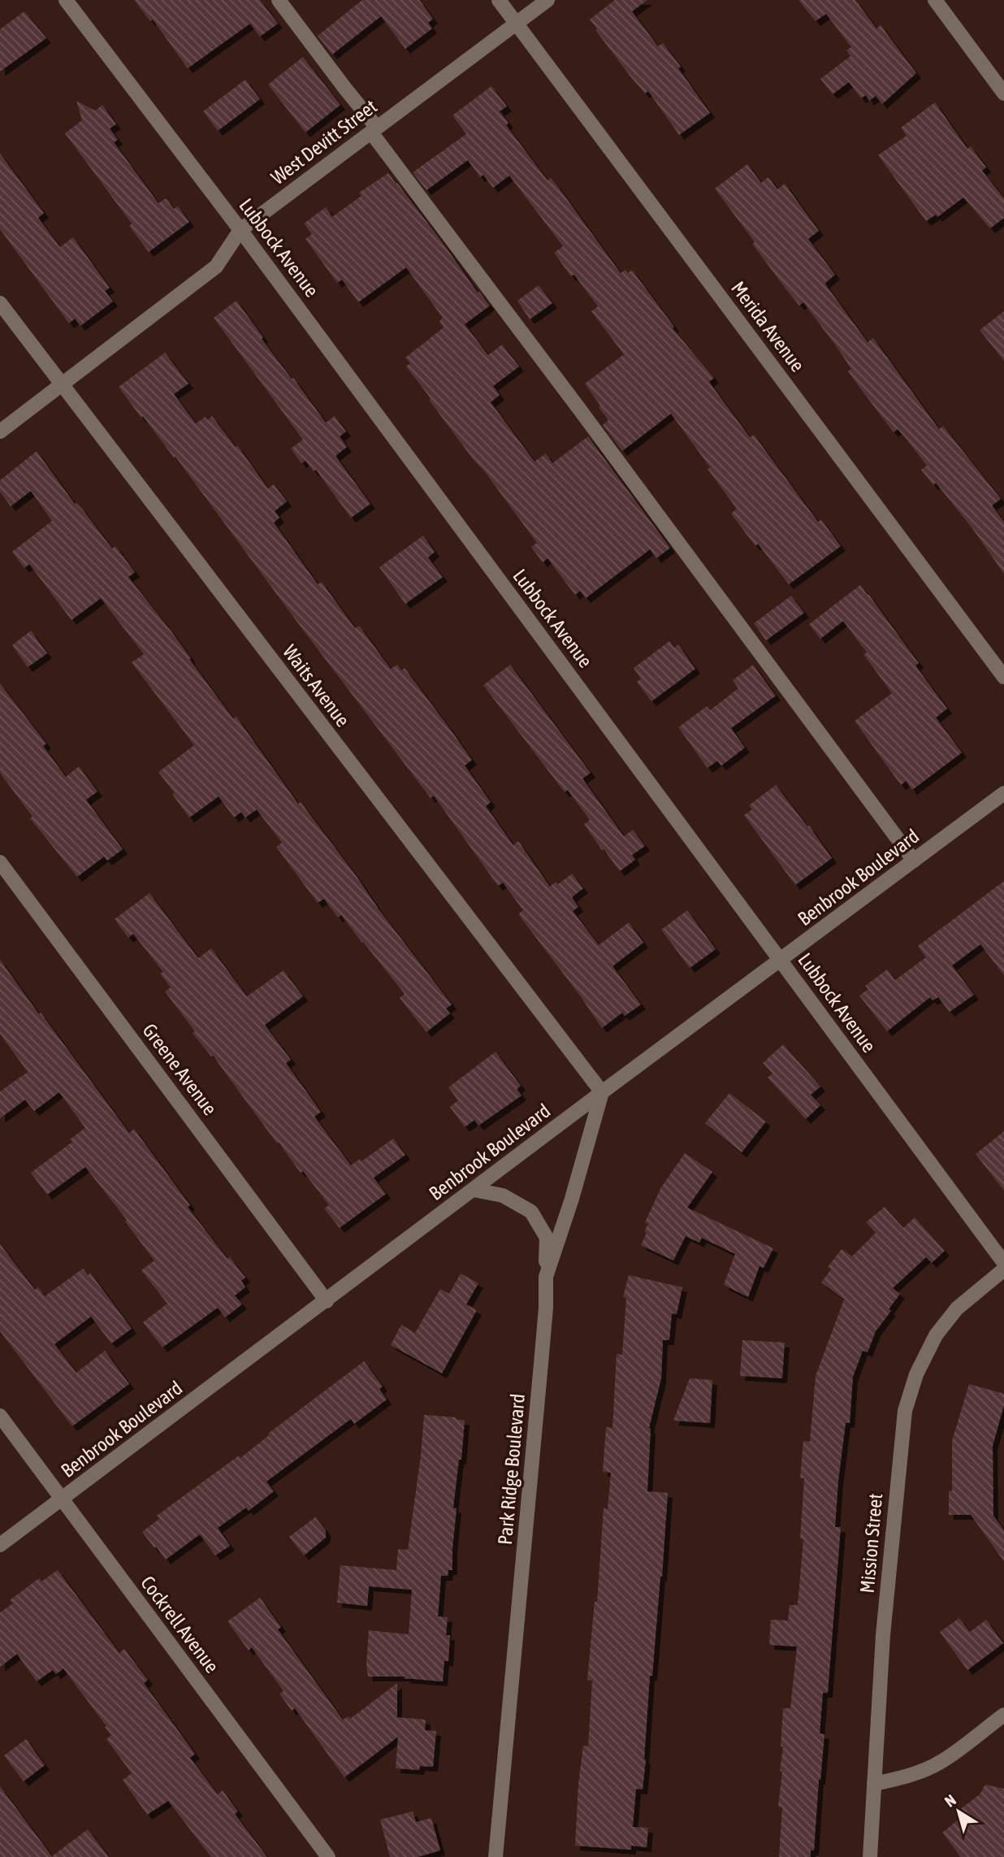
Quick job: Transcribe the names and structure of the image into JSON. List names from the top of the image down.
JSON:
{
  "streets": {
    "street": [
      "West Devitt Street",
      "Lubbock Avenue",
      "Merida Avenue",
      "Waits Avenue",
      "Benbrook Boulevard",
      "Greene Avenue",
      "Park Ridge Boulevard",
      "Mission Street",
      "Cockrell Avenue"
    ]
  },
  "crossings": [
    ["West Devitt Street", "Lubbock Avenue"],
    ["West Devitt Street", "Merida Avenue"],
    ["West Devitt Street", "Waits Avenue"],
    ["Lubbock Avenue", "Benbrook Boulevard"],
    ["Waits Avenue", "Benbrook Boulevard"],
    ["Waits Avenue", "Park Ridge Boulevard"],
    ["Benbrook Boulevard", "Greene Avenue"],
    ["Benbrook Boulevard", "Park Ridge Boulevard"],
    ["Benbrook Boulevard", "Cockrell Avenue"]
  ],
  "north": "top left"
}
